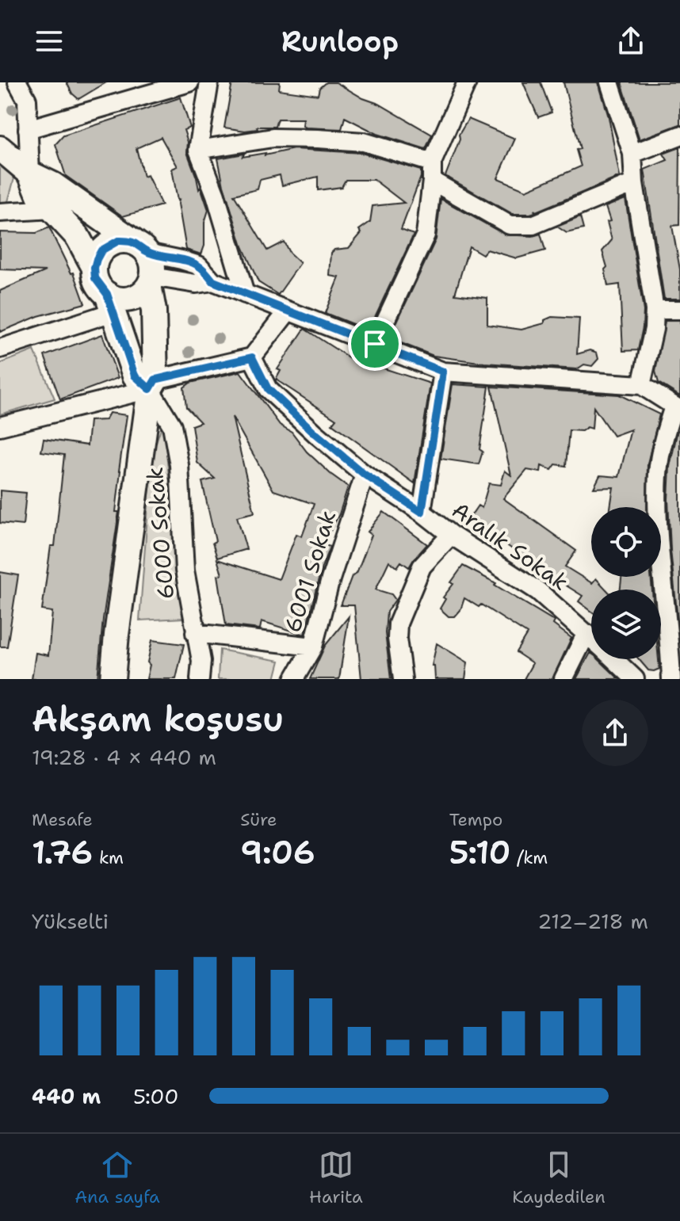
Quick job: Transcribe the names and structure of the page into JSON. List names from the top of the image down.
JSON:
{
  "streets": {
    "street": ["6000 Sokak", "Aralık Sokak", "6001 Sokak"]
  },
  "crossings": [
    ["Aralık Sokak", "6001 Sokak"]
  ],
  "page": {
    "header": "Runloop",
    "heading": ["Akşam koşusu", "19:28 · 4 × 440 m"],
    "stats": [
      ["Mesafe", "1.76 km"],
      ["Süre", "9:06"],
      ["Tempo", "5:10 /km"]
    ],
    "chart": ["Yükselti", "212–218 m"],
    "list": [
      {
        "name": "440 m",
        "note": "5:00"
      }
    ],
    "tabs": ["Ana sayfa", "Harita", "Kaydedilen"]
  }
}
